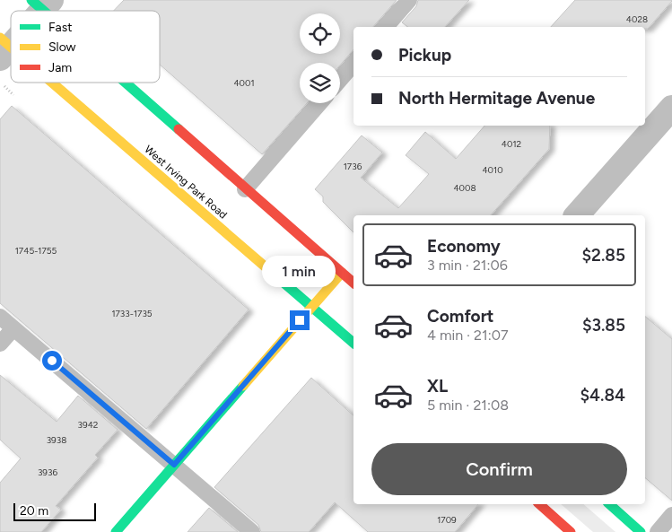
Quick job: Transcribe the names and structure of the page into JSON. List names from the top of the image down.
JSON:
{
  "streets": {
    "main road": ["West Irving Park Road"]
  },
  "house_numbers": [
    "4028",
    "4001",
    "4012",
    "1736",
    "4010",
    "4008",
    "1745-1755",
    "1733-1735",
    "3942",
    "3938",
    "3936",
    "1709"
  ],
  "legend": ["Fast", "Slow", "Jam"],
  "scale_bar": "20 m",
  "page": {
    "banner": ["Pickup", "North Hermitage Avenue"],
    "list": [
      {
        "name": "Economy",
        "note": "3 min · 21:06",
        "value": "$2.85"
      },
      {
        "name": "Comfort",
        "note": "4 min · 21:07",
        "value": "$3.85"
      },
      {
        "name": "XL",
        "note": "5 min · 21:08",
        "value": "$4.84"
      }
    ],
    "bubble": "1 min",
    "buttons": "Confirm",
    "scale": "20 m"
  }
}
